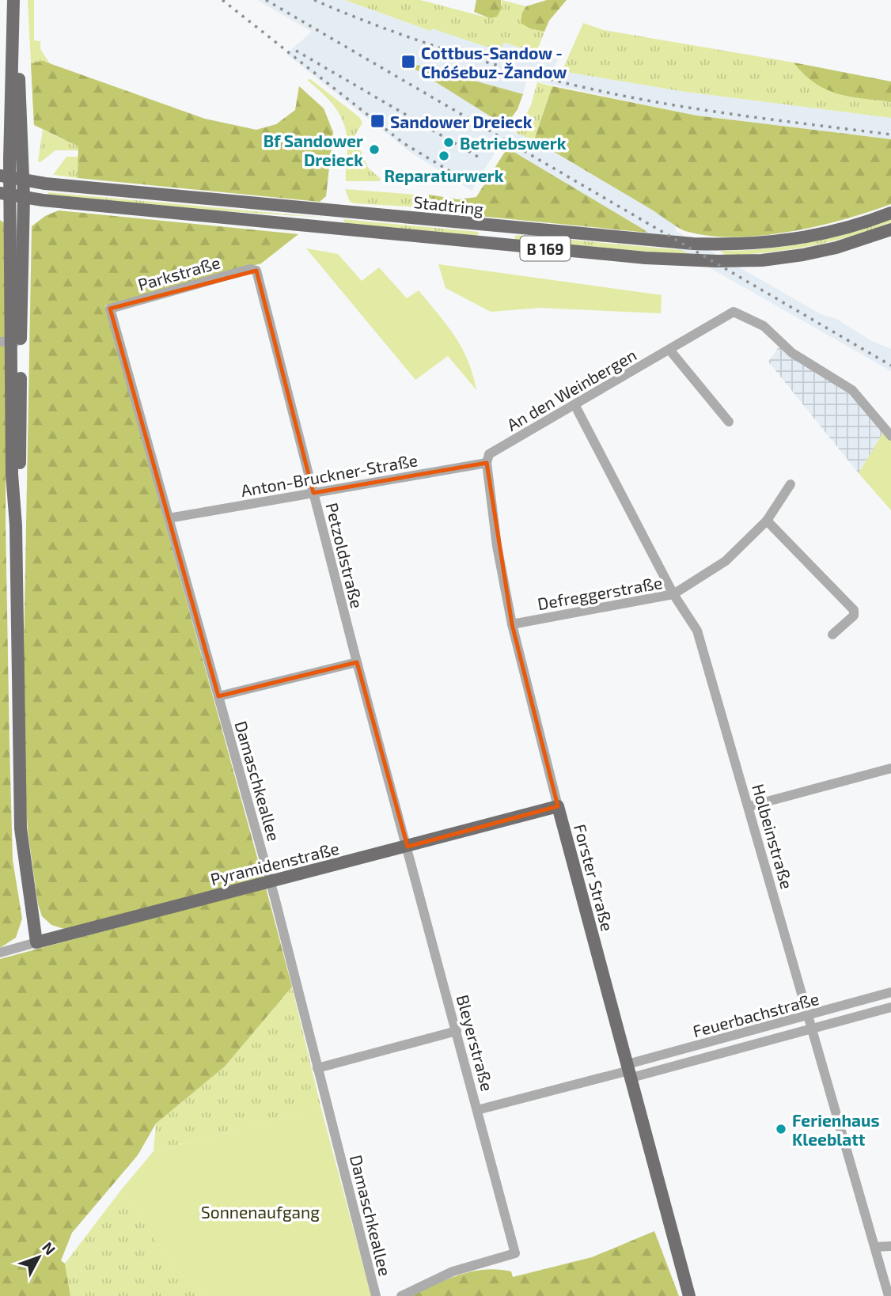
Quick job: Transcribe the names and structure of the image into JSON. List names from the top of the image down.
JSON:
{
  "streets": {
    "main road": [
      "Stadtring",
      "B 169",
      "Pyramidenstraße",
      "Forster Straße"
    ],
    "street": [
      "Parkstraße",
      "An den Weinbergen",
      "Anton-Bruckner-Straße",
      "Petzoldstraße",
      "Defreggerstraße",
      "Damaschkeallee",
      "Holbeinstraße",
      "Feuerbachstraße",
      "Bleyerstraße"
    ]
  },
  "crossings": [
    ["Parkstraße", "Petzoldstraße"],
    ["Parkstraße", "Damaschkeallee"],
    ["An den Weinbergen", "Anton-Bruckner-Straße"],
    ["An den Weinbergen", "Holbeinstraße"],
    ["An den Weinbergen", "Forster Straße"],
    ["Anton-Bruckner-Straße", "Petzoldstraße"],
    ["Anton-Bruckner-Straße", "Damaschkeallee"],
    ["Anton-Bruckner-Straße", "Forster Straße"],
    ["Petzoldstraße", "Pyramidenstraße"],
    ["Petzoldstraße", "Bleyerstraße"],
    ["Defreggerstraße", "Holbeinstraße"],
    ["Defreggerstraße", "Forster Straße"],
    ["Damaschkeallee", "Pyramidenstraße"],
    ["Damaschkeallee", "Bleyerstraße"],
    ["Holbeinstraße", "Feuerbachstraße"],
    ["Pyramidenstraße", "Forster Straße"],
    ["Pyramidenstraße", "Bleyerstraße"],
    ["Forster Straße", "Feuerbachstraße"],
    ["Feuerbachstraße", "Bleyerstraße"]
  ],
  "parks": ["Sonnenaufgang"],
  "places": {
    "transit": ["Cottbus-Sandow - Chóśebuz-Žandow", "Sandower Dreieck"],
    "other": [
      "Betriebswerk",
      "Bf Sandower Dreieck",
      "Reparaturwerk",
      "Ferienhaus Kleeblatt"
    ]
  },
  "north": "top right"
}
